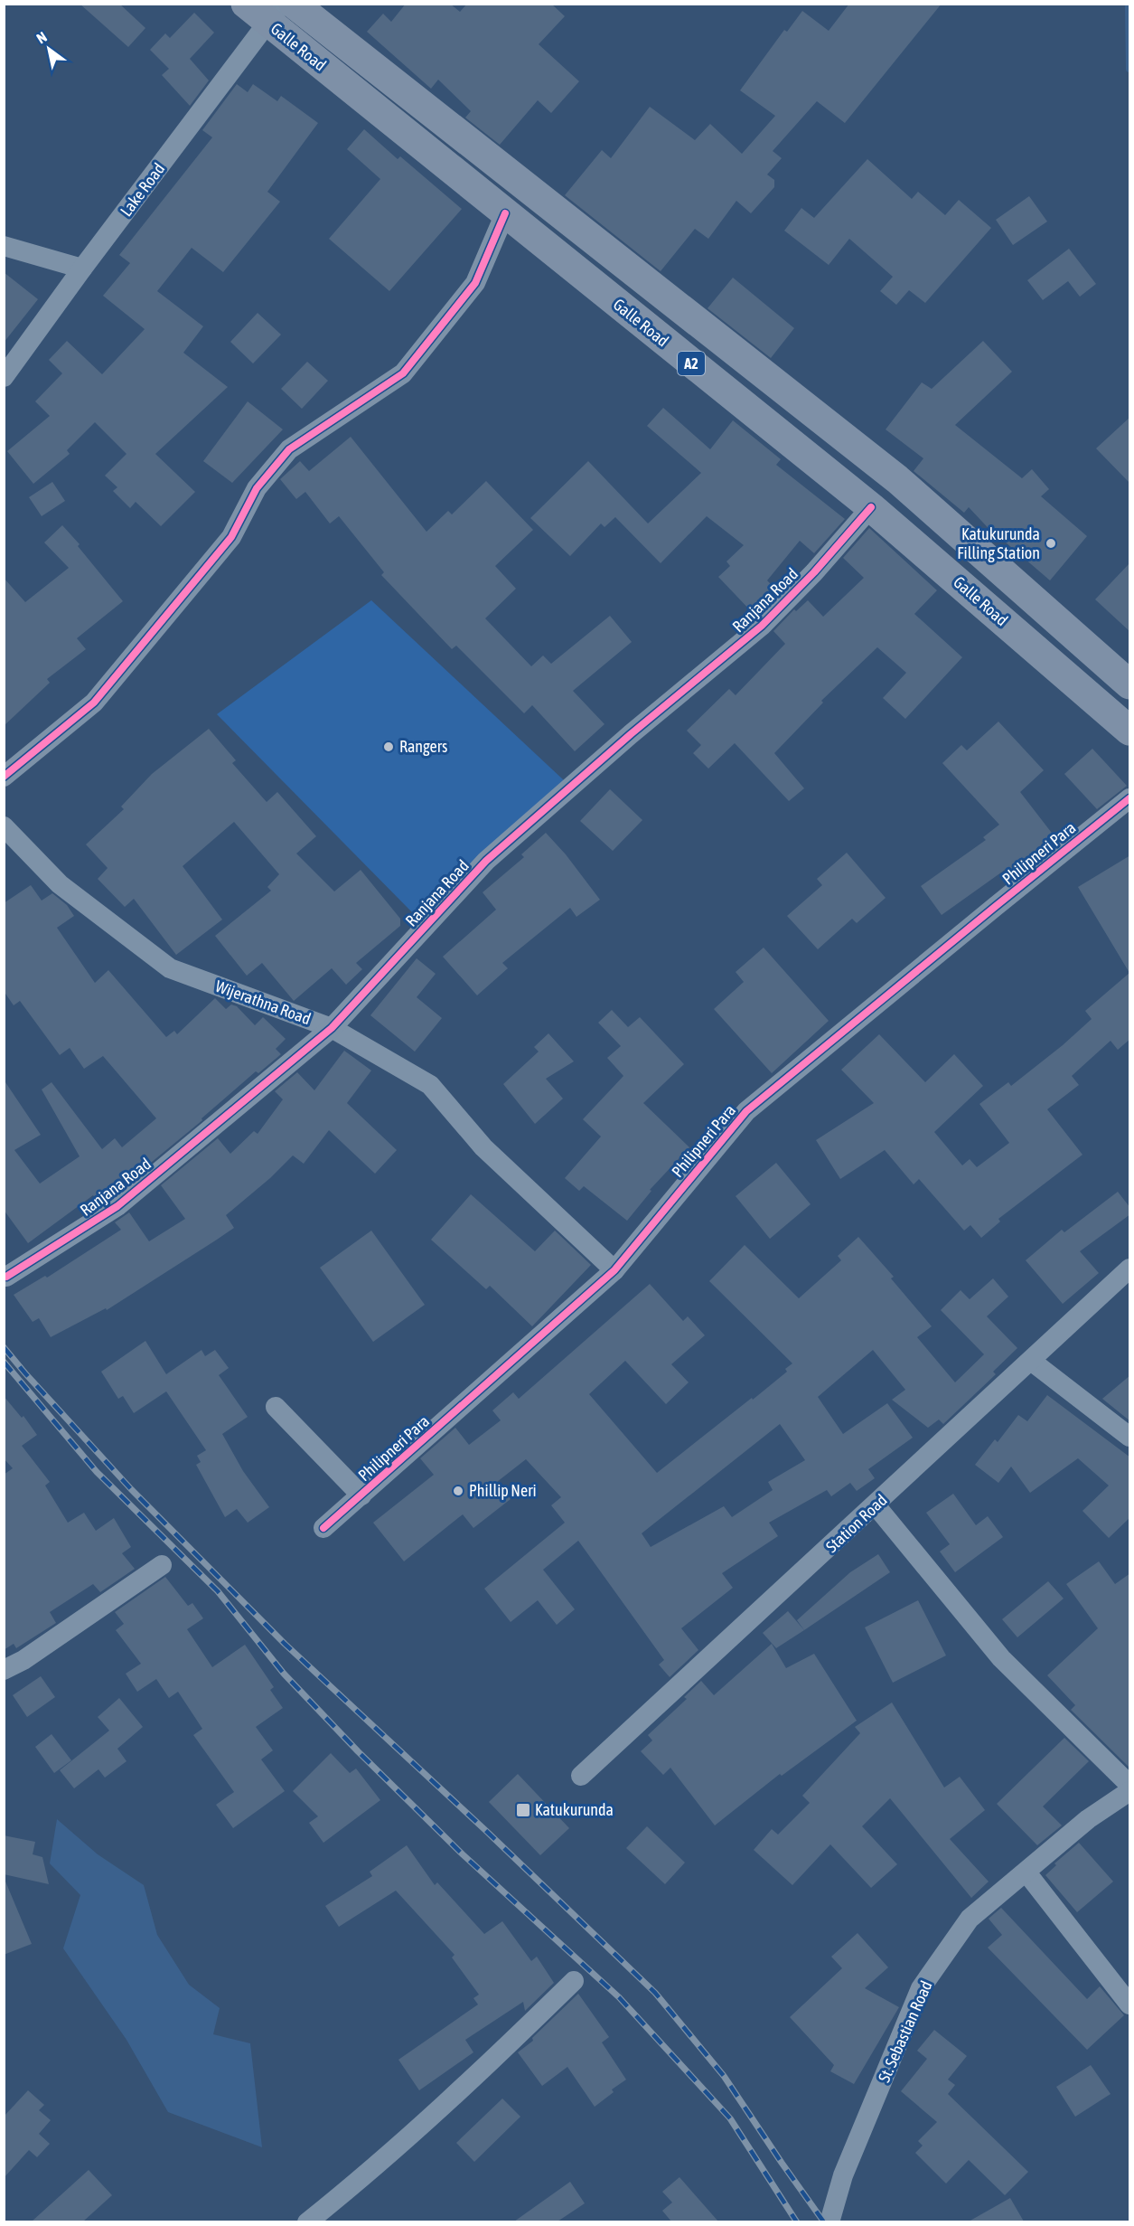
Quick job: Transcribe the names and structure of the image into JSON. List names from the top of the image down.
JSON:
{
  "streets": {
    "highway": ["Galle Road", "A2"],
    "street": [
      "Lake Road",
      "Ranjana Road",
      "Philipneri Para",
      "Wijerathna Road",
      "Station Road",
      "St. Sebastian Road"
    ]
  },
  "crossings": [
    ["Galle Road", "Lake Road"],
    ["Galle Road", "Ranjana Road"],
    ["Ranjana Road", "Wijerathna Road"],
    ["Philipneri Para", "Wijerathna Road"]
  ],
  "places": {
    "other": ["Katukurunda Filling Station", "Rangers", "Phillip Neri"],
    "transit": ["Katukurunda"]
  },
  "north": "top left"
}
